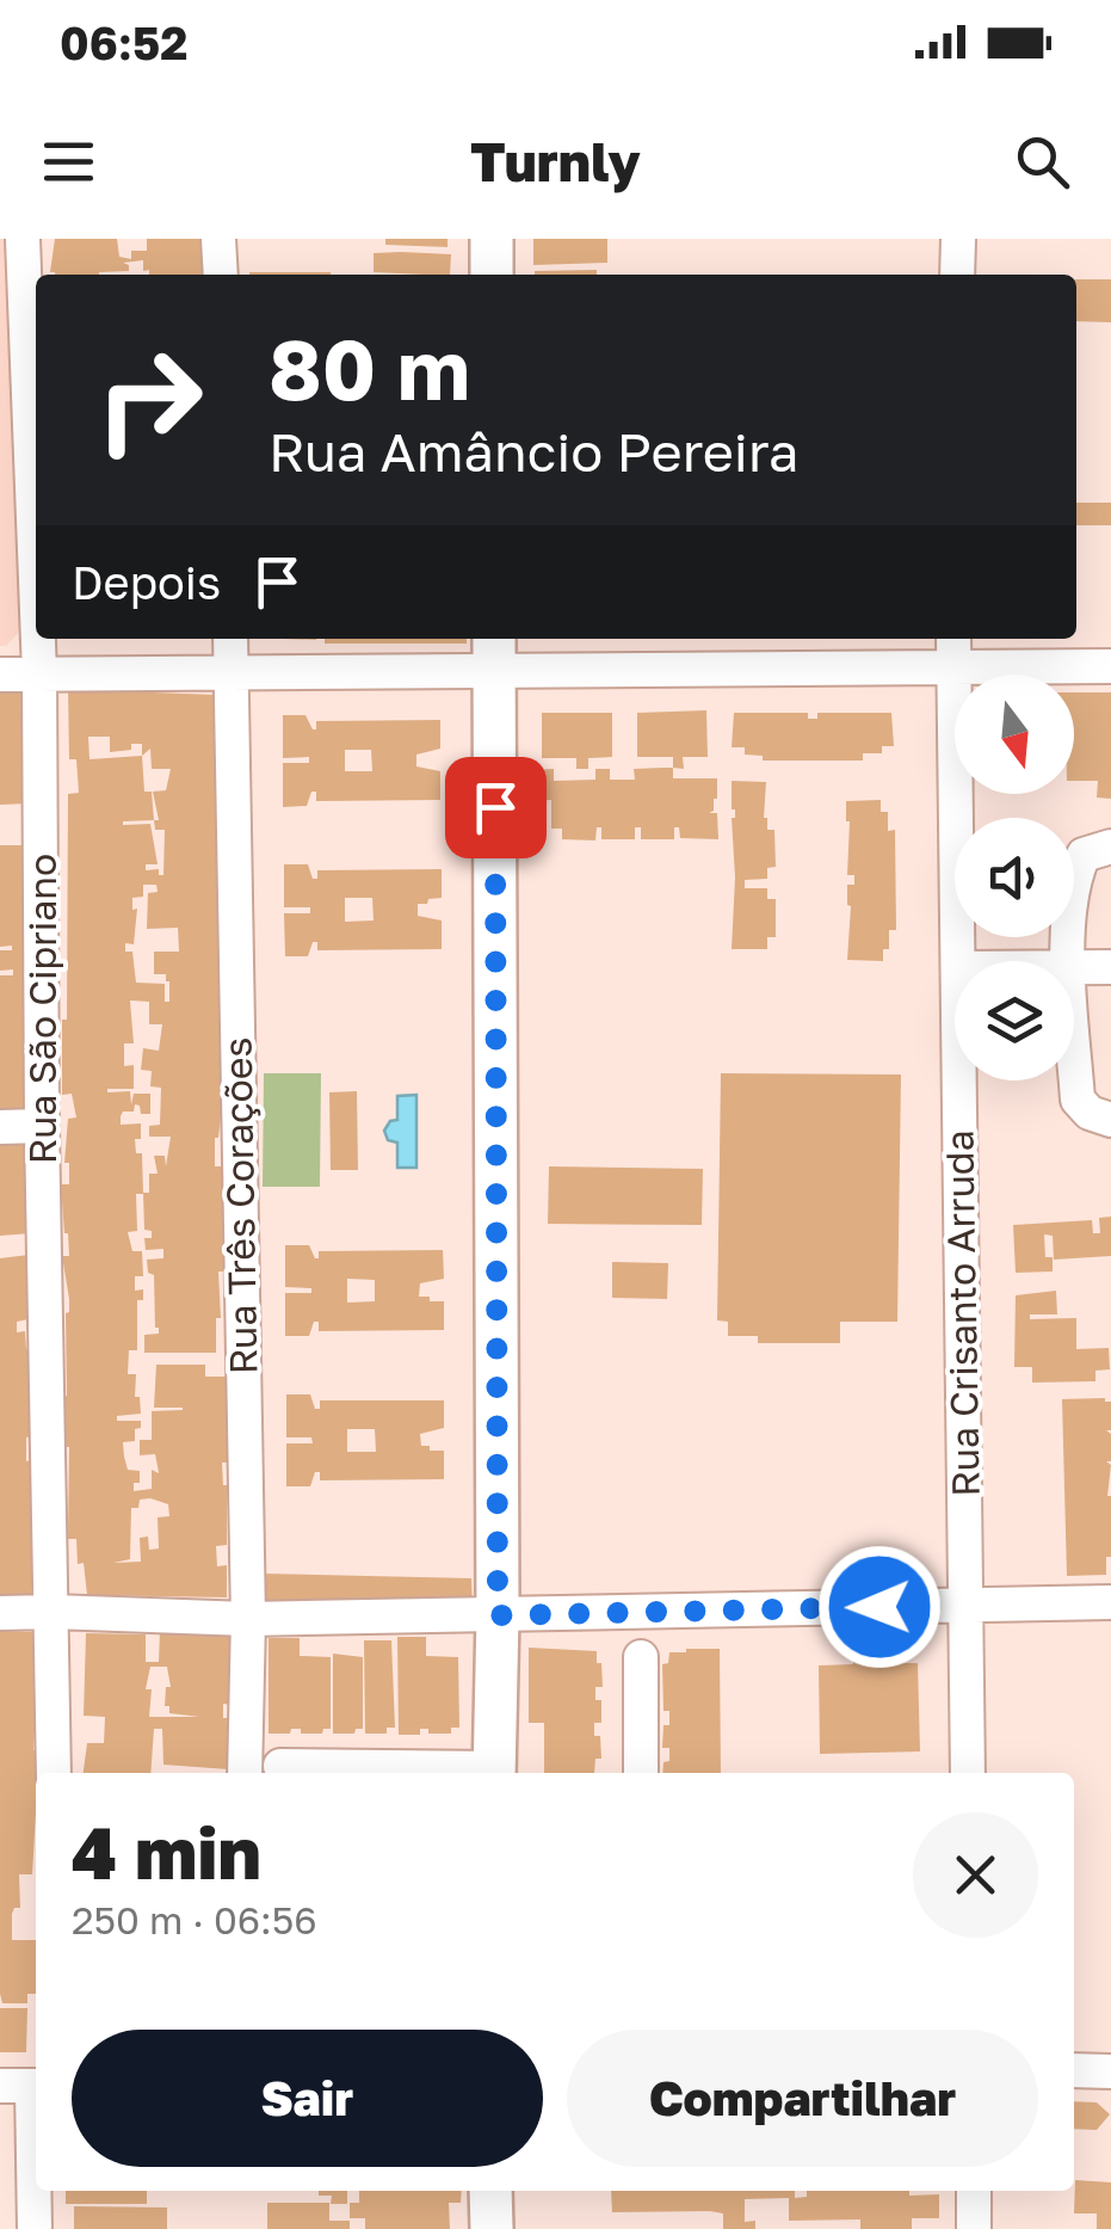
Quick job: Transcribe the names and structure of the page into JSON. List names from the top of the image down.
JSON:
{
  "streets": {
    "street": ["Rua São Cipriano", "Rua Três Corações", "Rua Crisanto Arruda"]
  },
  "north": "bottom",
  "page": {
    "status": "06:52",
    "header": "Turnly",
    "turn": ["80 m", "Rua Amâncio Pereira"],
    "then": "Depois",
    "heading": ["4 min", "250 m · 06:56"],
    "buttons": ["Sair", "Compartilhar"]
  }
}
